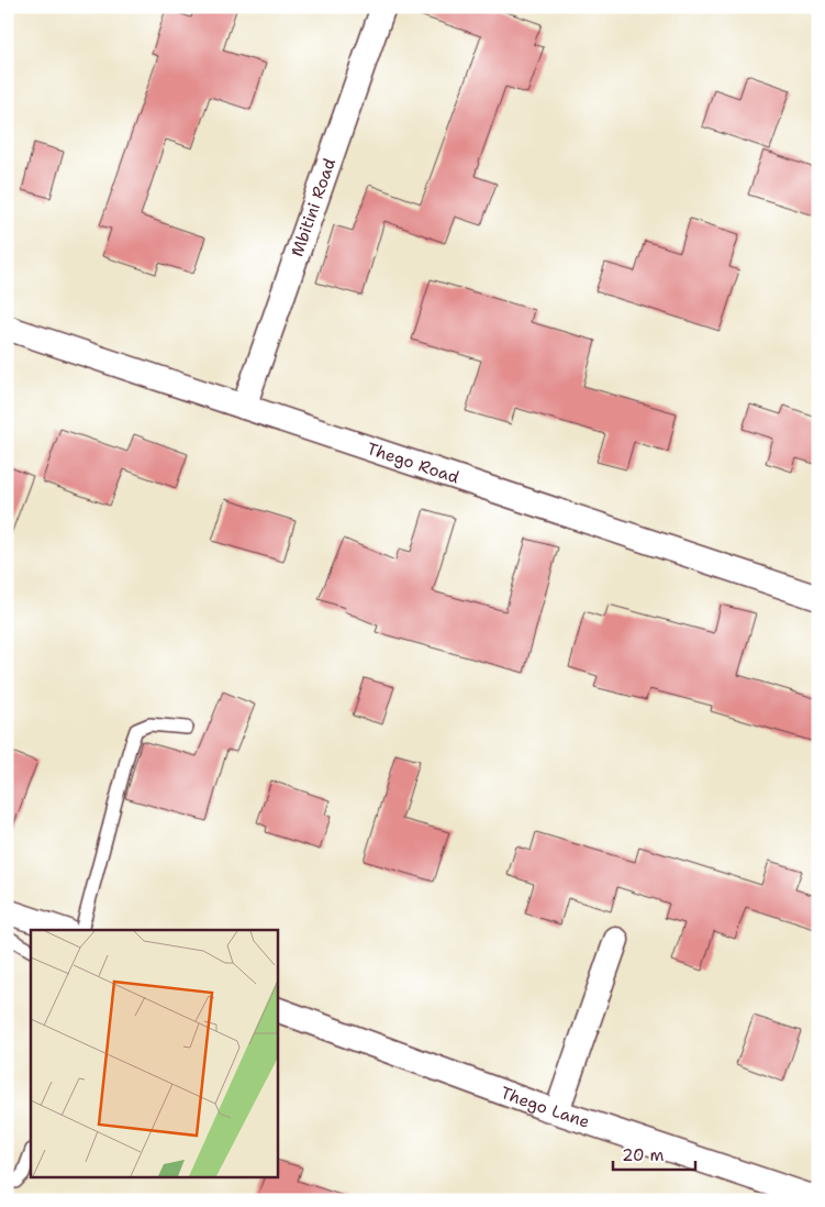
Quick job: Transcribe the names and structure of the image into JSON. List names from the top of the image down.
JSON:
{
  "streets": {
    "street": ["Mbitini Road", "Thego Road", "Thego Lane"]
  },
  "crossings": [
    ["Mbitini Road", "Thego Road"]
  ],
  "scale_bar": "20 m"
}
